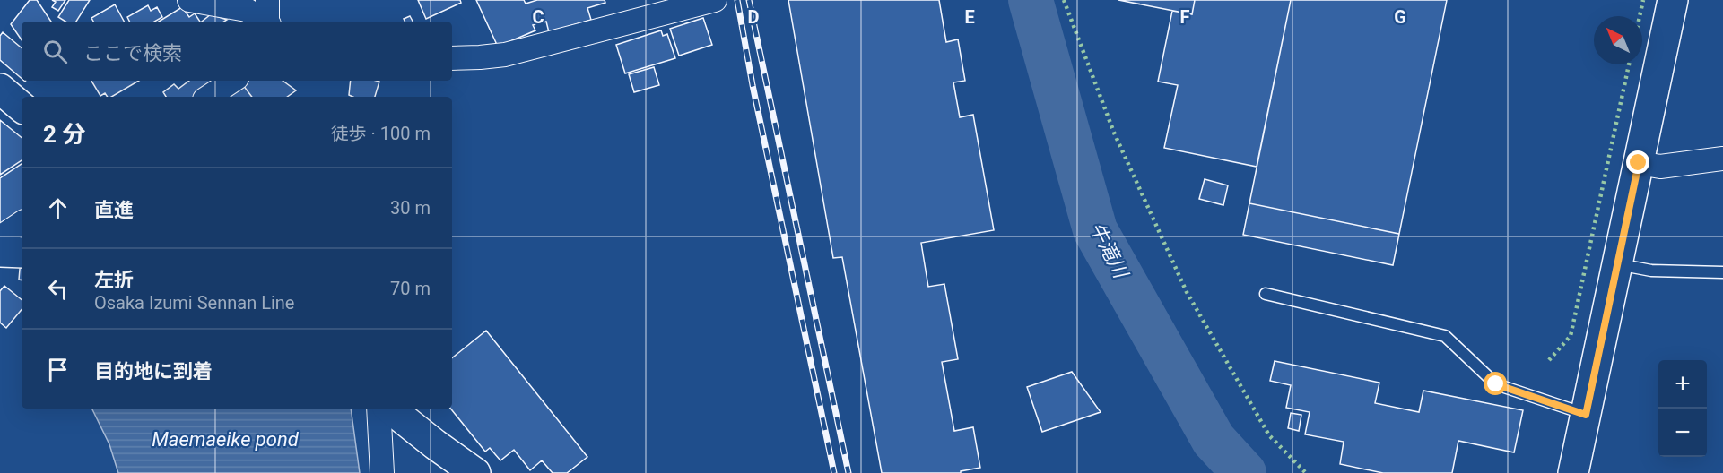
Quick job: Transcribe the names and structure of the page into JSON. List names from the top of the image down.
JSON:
{
  "water": ["牛滝川", "Maemaeike pond"],
  "north": "top left",
  "page": {
    "search": "ここで検索",
    "heading": ["2 分", "徒歩 · 100 m"],
    "list": [
      ["直進", "30 m"],
      ["左折", "Osaka Izumi Sennan Line", "70 m"],
      "目的地に到着"
    ],
    "map_buttons": ["+", "−"]
  },
  "grid": {
    "columns": [
      "C",
      "D",
      "E",
      "F",
      "G"
    ]
  }
}
